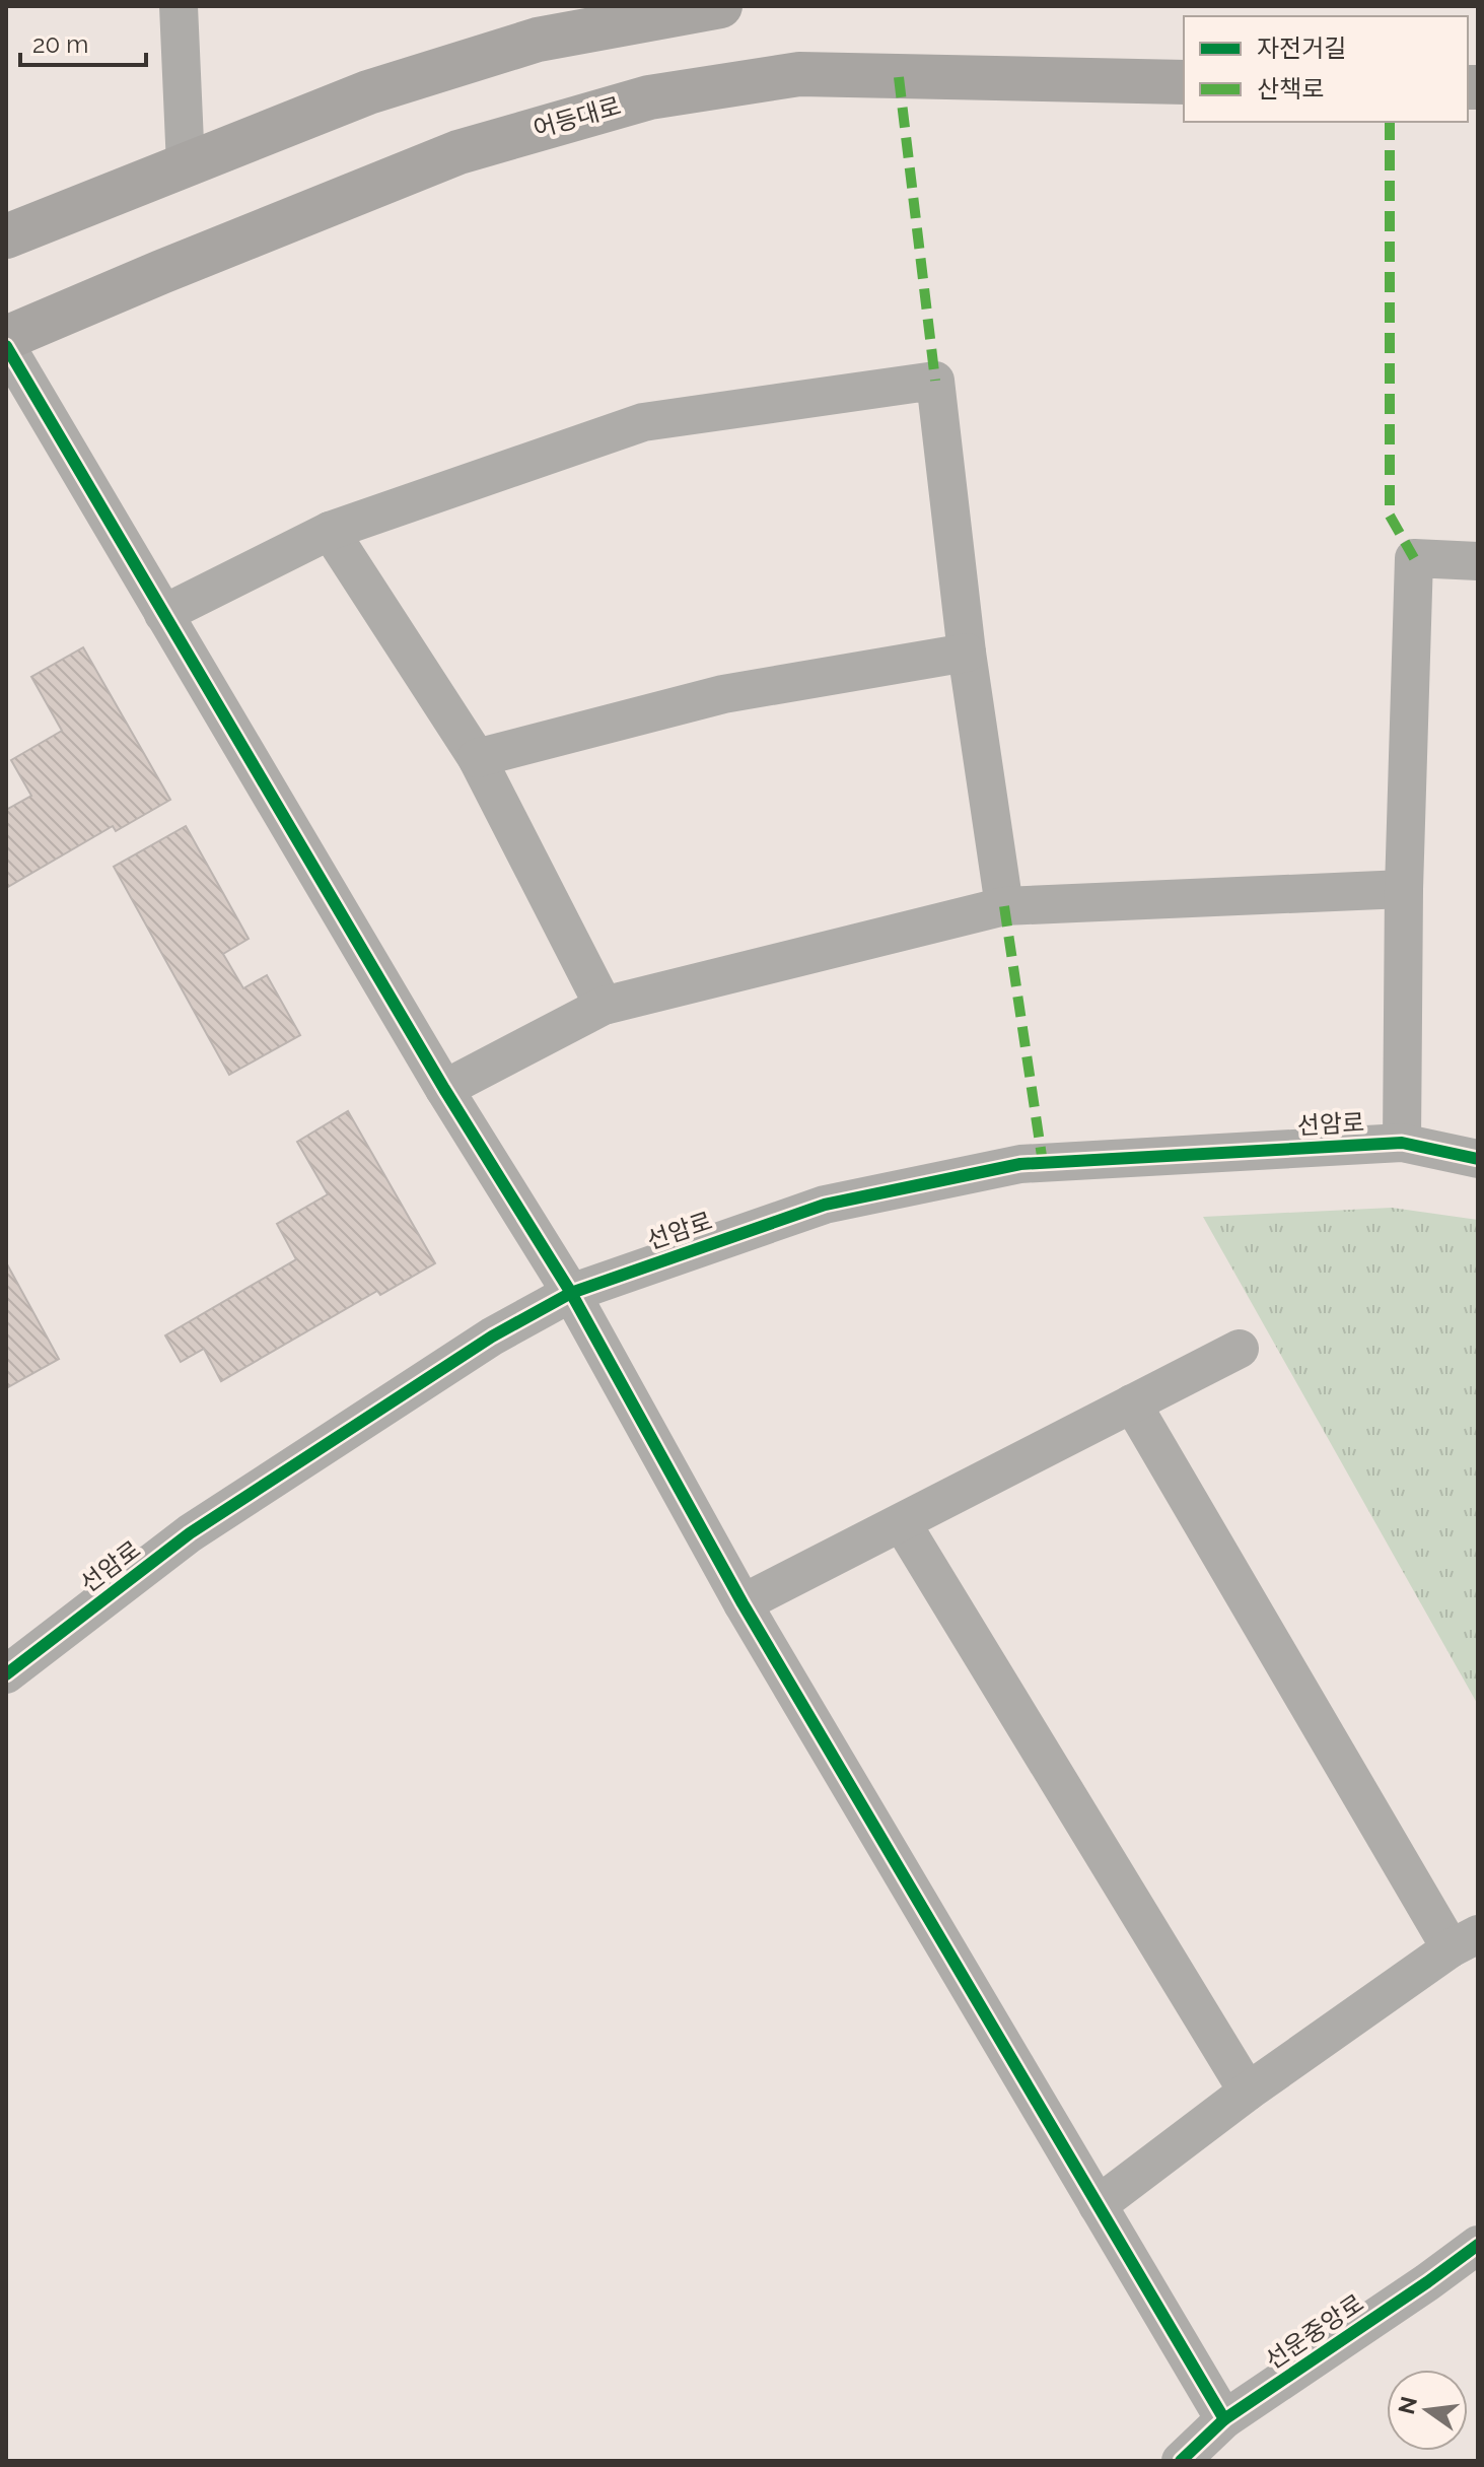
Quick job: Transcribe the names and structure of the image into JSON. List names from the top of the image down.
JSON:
{
  "streets": {
    "main road": ["어등대로"],
    "street": ["선암로", "선운중앙로"]
  },
  "legend": ["자전거길", "산책로"],
  "scale_bar": "20 m",
  "north": "left"
}
